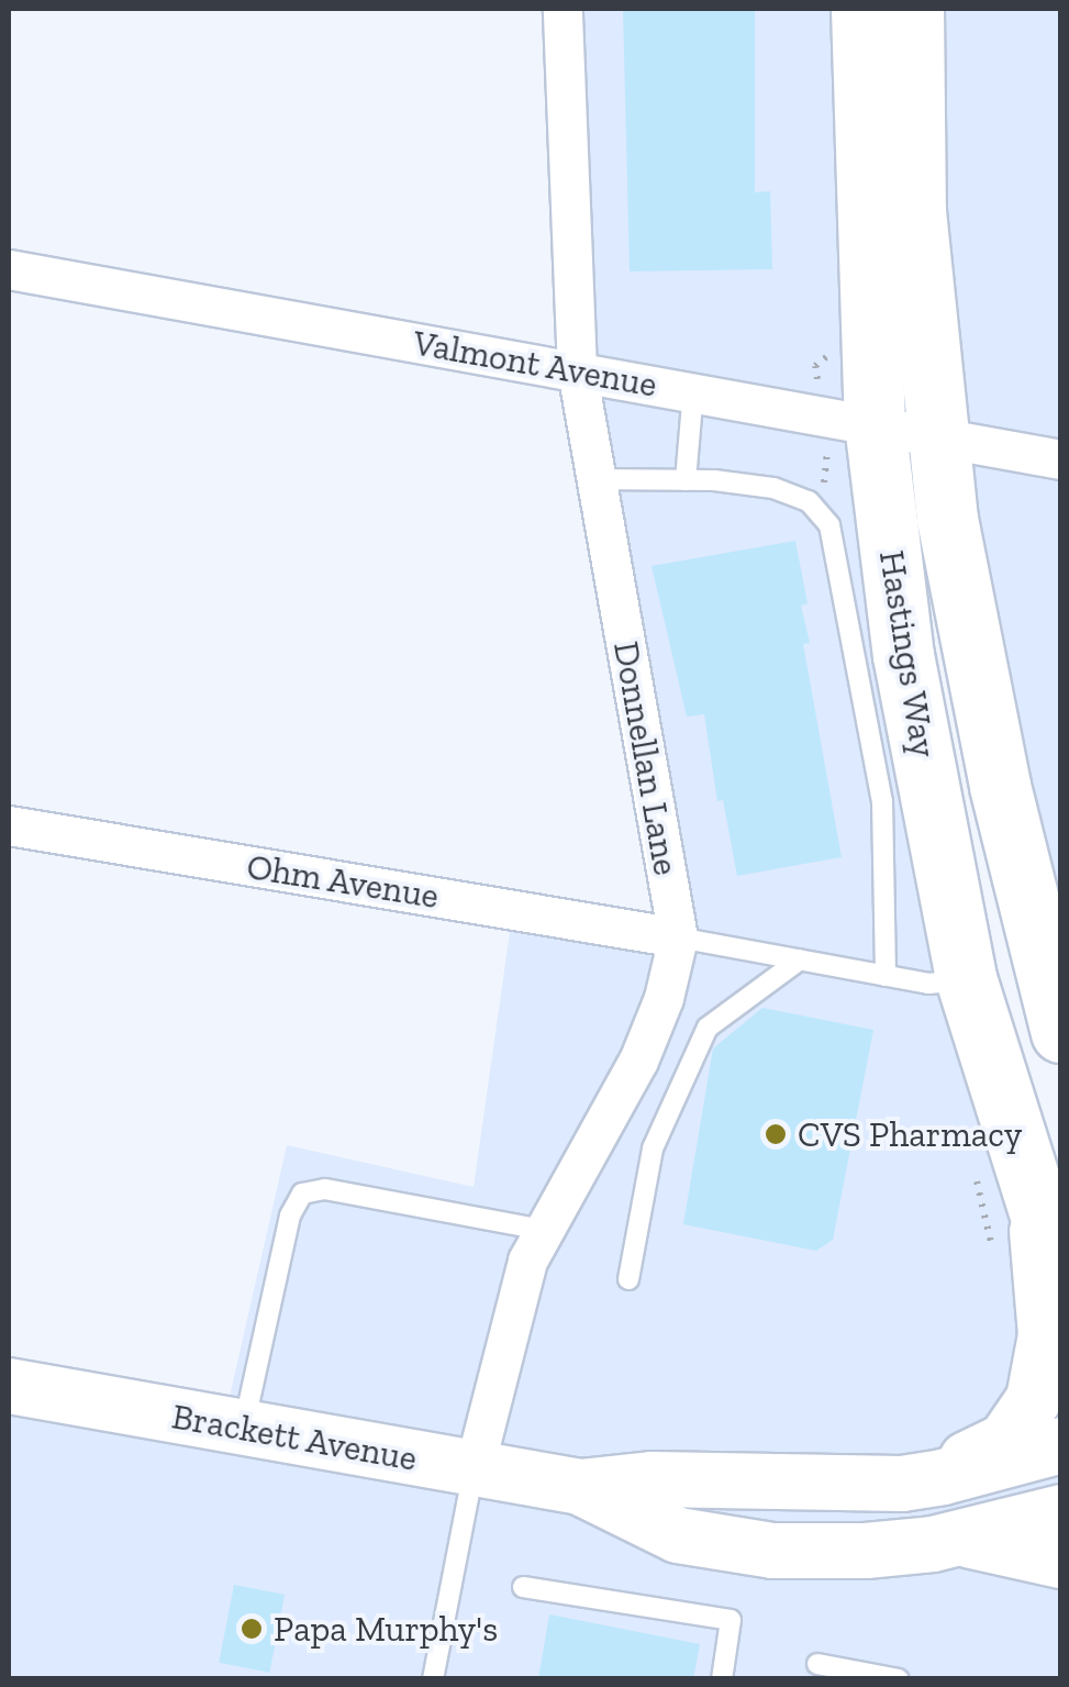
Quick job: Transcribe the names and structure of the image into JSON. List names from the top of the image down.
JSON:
{
  "streets": {
    "main road": ["Hastings Way", "Brackett Avenue"],
    "street": ["Valmont Avenue", "Donnellan Lane", "Ohm Avenue"]
  },
  "crossings": [
    ["Valmont Avenue", "Hastings Way"],
    ["Valmont Avenue", "Donnellan Lane"],
    ["Donnellan Lane", "Ohm Avenue"],
    ["Donnellan Lane", "Brackett Avenue"]
  ],
  "places": ["CVS Pharmacy", "Papa Murphy's"]
}
